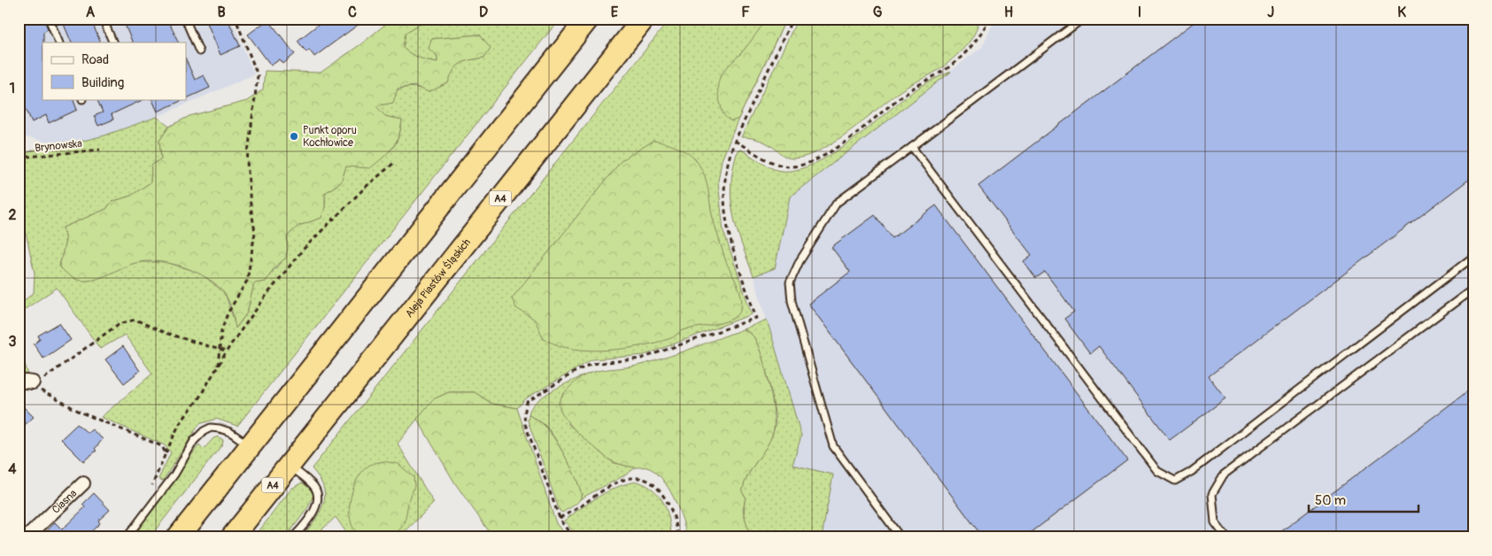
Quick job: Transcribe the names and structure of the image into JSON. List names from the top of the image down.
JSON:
{
  "streets": {
    "highway": ["A4", "Aleja Piastów Śląskich"],
    "street": ["Ciasna"],
    "path": ["Brynowska"]
  },
  "places": ["Punkt oporu Kochłowice"],
  "legend": ["Road", "Building"],
  "scale_bar": "50 m",
  "grid": {
    "columns": [
      "A",
      "B",
      "C",
      "D",
      "E",
      "F",
      "G",
      "H",
      "I",
      "J",
      "K"
    ],
    "rows": [
      "1",
      "2",
      "3",
      "4"
    ]
  }
}
